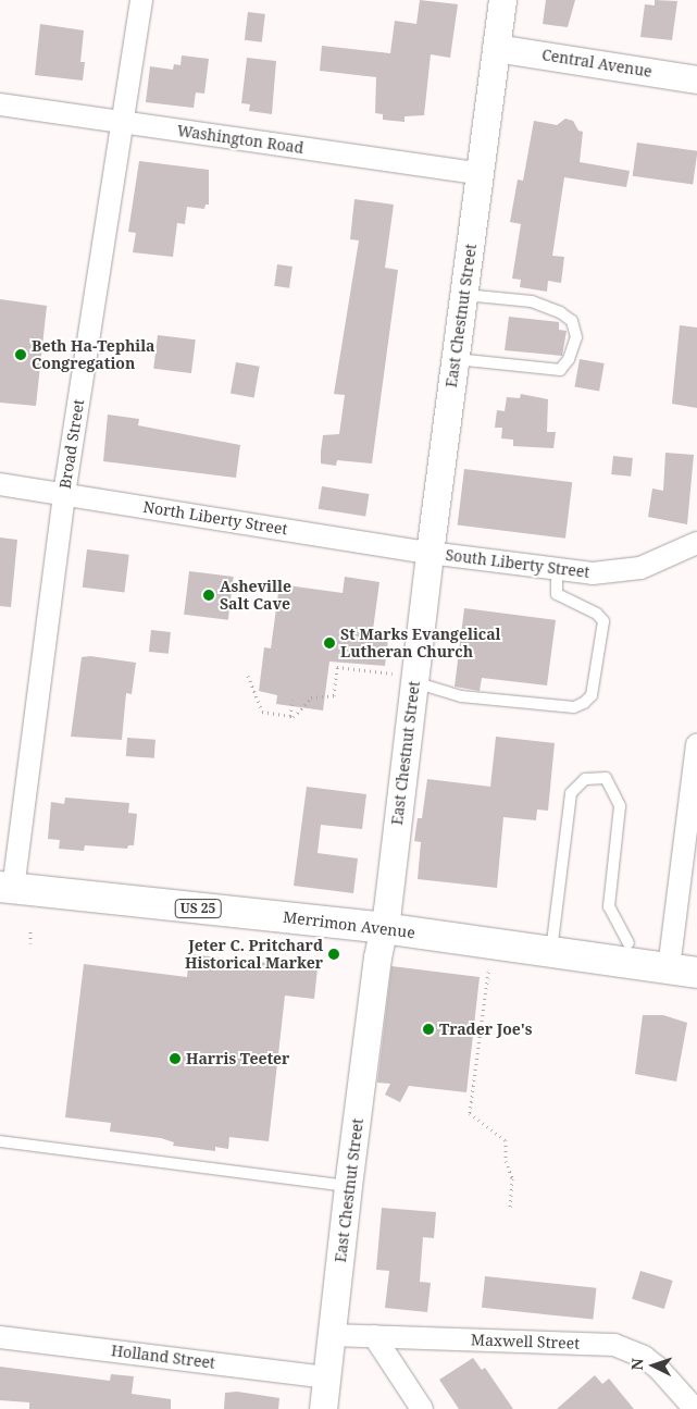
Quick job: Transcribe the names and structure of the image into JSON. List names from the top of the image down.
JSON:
{
  "streets": {
    "main road": ["US 25", "Merrimon Avenue"],
    "street": [
      "Central Avenue",
      "Washington Road",
      "East Chestnut Street",
      "Broad Street",
      "North Liberty Street",
      "South Liberty Street",
      "Maxwell Street",
      "Holland Street"
    ]
  },
  "crossings": [
    ["Central Avenue", "East Chestnut Street"],
    ["Washington Road", "East Chestnut Street"],
    ["Washington Road", "Broad Street"],
    ["East Chestnut Street", "North Liberty Street"],
    ["East Chestnut Street", "South Liberty Street"],
    ["East Chestnut Street", "Merrimon Avenue"],
    ["East Chestnut Street", "Maxwell Street"],
    ["East Chestnut Street", "Holland Street"],
    ["Broad Street", "North Liberty Street"],
    ["Broad Street", "Merrimon Avenue"],
    ["North Liberty Street", "South Liberty Street"]
  ],
  "places": [
    "Beth Ha-Tephila Congregation",
    "Asheville Salt Cave",
    "St Marks Evangelical Lutheran Church",
    "Jeter C. Pritchard Historical Marker",
    "Trader Joe's",
    "Harris Teeter"
  ],
  "north": "left"
}
